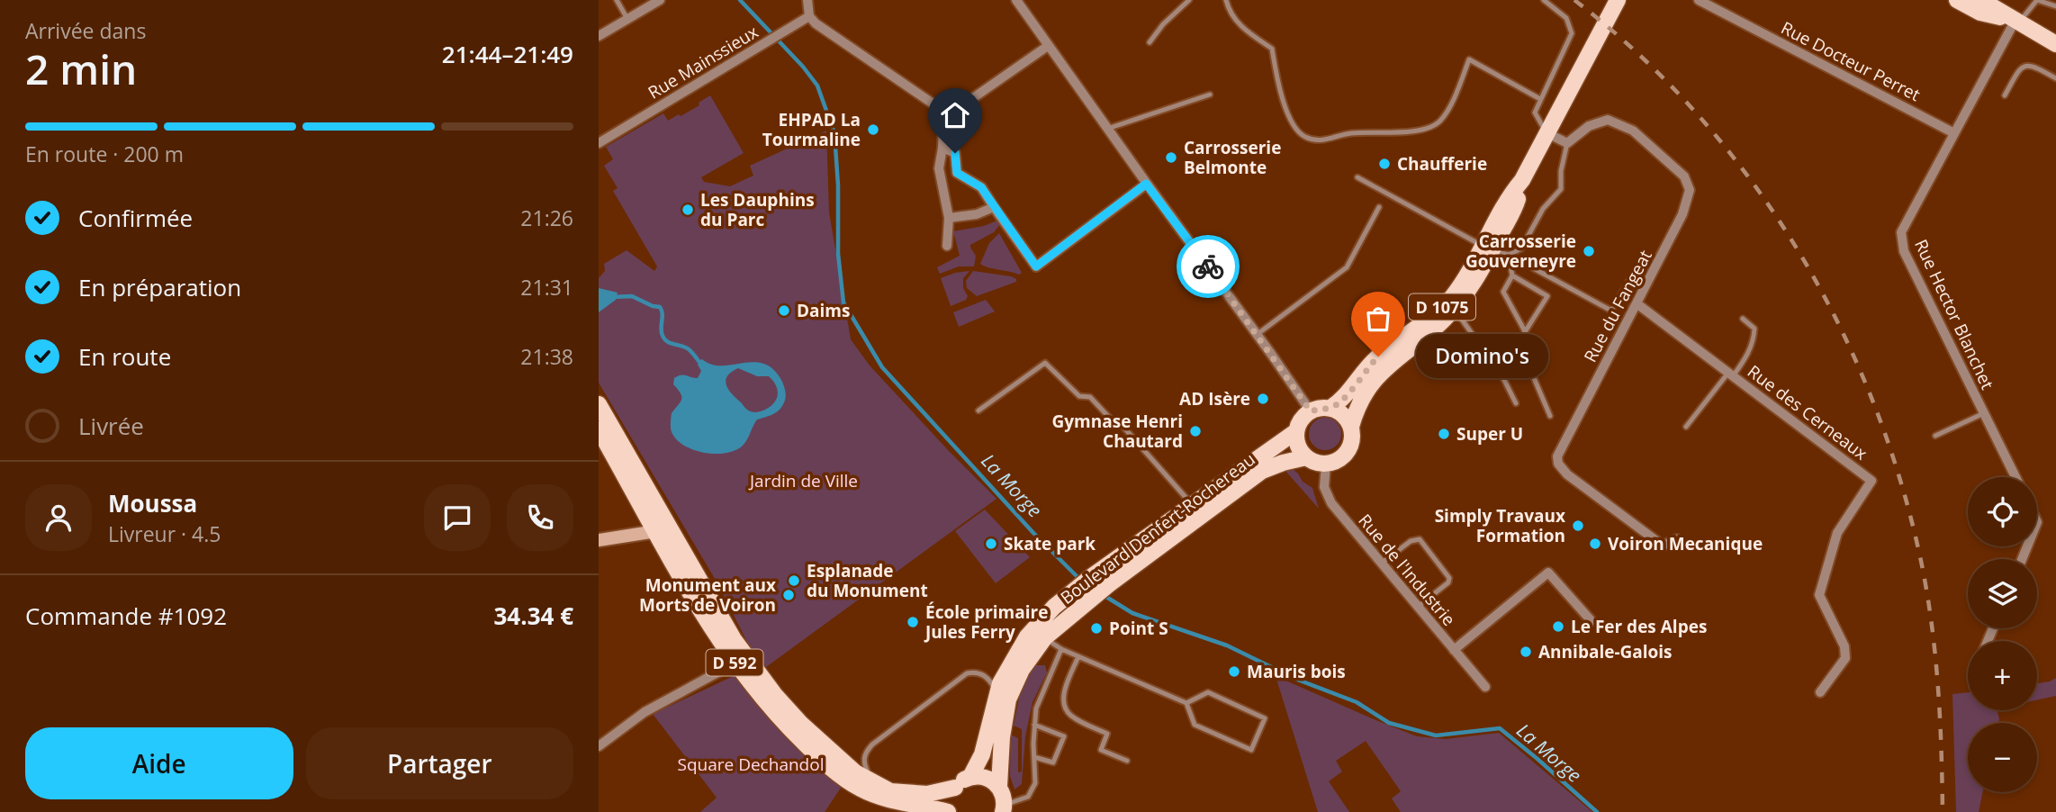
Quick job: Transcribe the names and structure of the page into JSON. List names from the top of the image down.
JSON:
{
  "streets": {
    "main road": ["D 1075", "Boulevard Denfert-Rochereau", "D 592"],
    "street": [
      "Rue Docteur Perret",
      "Rue Mainssieux",
      "Rue du Fangeat",
      "Rue Hector Blanchet",
      "Rue des Cerneaux",
      "Rue de l'Industrie"
    ]
  },
  "crossings": [
    ["Rue Docteur Perret", "Rue Hector Blanchet"],
    ["Rue du Fangeat", "Rue des Cerneaux"],
    ["D 1075", "Boulevard Denfert-Rochereau"],
    ["D 1075", "Rue de l'Industrie"],
    ["Boulevard Denfert-Rochereau", "Rue de l'Industrie"]
  ],
  "water": ["La Morge"],
  "parks": ["Jardin de Ville", "Square Dechandol"],
  "places": [
    "EHPAD La Tourmaline",
    "Carrosserie Belmonte",
    "Chaufferie",
    "Les Dauphins du Parc",
    "Carrosserie Gouverneyre",
    "Daims",
    "Domino's",
    "AD Isère",
    "Gymnase Henri Chautard",
    "Super U",
    "Simply Travaux Formation",
    "Skate park",
    "Voiron Mecanique",
    "Esplanade du Monument",
    "Monument aux Morts de Voiron",
    "École primaire Jules Ferry",
    "Le Fer des Alpes",
    "Point S",
    "Annibale-Galois",
    "Mauris bois"
  ],
  "page": {
    "heading": ["2 min", "Arrivée dans", "21:44–21:49"],
    "panel": [
      "Moussa",
      "Livreur · 4.5",
      "Commande #1092",
      "34.34 €"
    ],
    "bar": "En route · 200 m",
    "list": [
      ["Confirmée", "21:26"],
      ["En préparation", "21:31"],
      ["En route", "21:38"],
      "Livrée"
    ],
    "bubble": "Domino's",
    "map_buttons": ["+", "−"],
    "buttons": ["Aide", "Partager"]
  }
}
